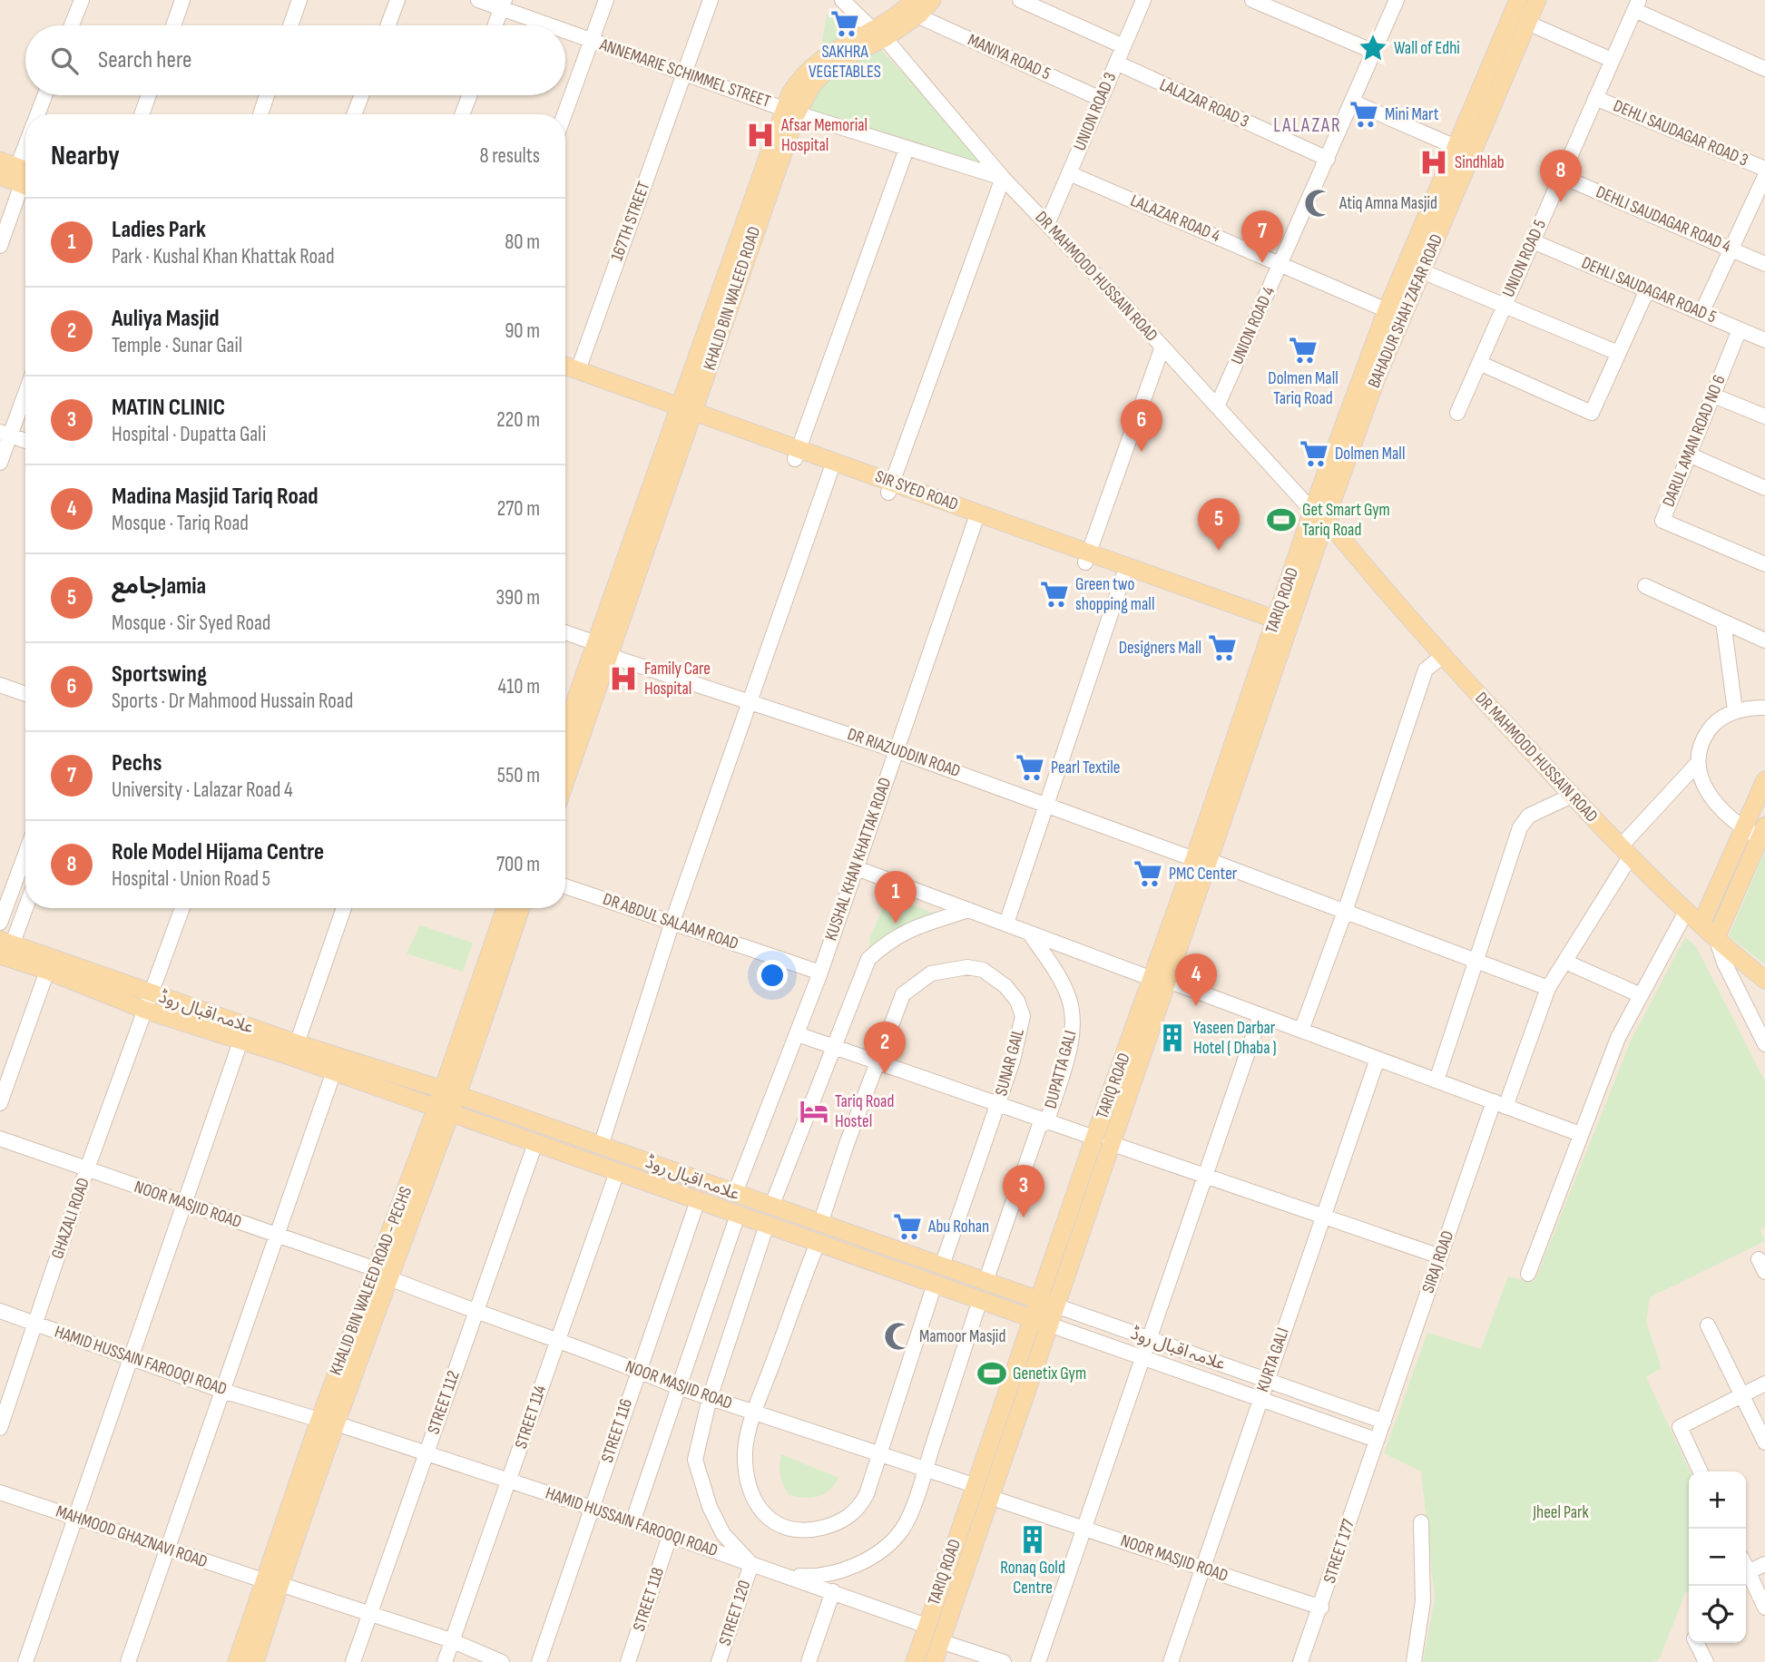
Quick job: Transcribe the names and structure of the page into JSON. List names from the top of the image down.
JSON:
{
  "streets": {
    "main road": [
      "DR MAHMOOD HUSSAIN ROAD",
      "KHALID BIN WALEED ROAD",
      "BAHADUR SHAH ZAFAR ROAD",
      "SIR SYED ROAD",
      "TARIQ ROAD",
      "علامہ اقبال روڈ",
      "KHALID BIN WALEED ROAD - PECHS"
    ],
    "street": [
      "MANIYA ROAD 5",
      "ANNEMARIE SCHIMMEL STREET",
      "LALAZAR ROAD 3",
      "UNION ROAD 3",
      "DEHLI SAUDAGAR ROAD 3",
      "LALAZAR ROAD 4",
      "DEHLI SAUDAGAR ROAD 4",
      "167TH STREET",
      "UNION ROAD 5",
      "DEHLI SAUDAGAR ROAD 5",
      "UNION ROAD 4",
      "DARUL AMAN ROAD NO 6",
      "DR RIAZUDDIN ROAD",
      "KUSHAL KHAN KHATTAK ROAD",
      "DR ABDUL SALAAM ROAD",
      "SUNAR GAIL",
      "DUPATTA GALI",
      "NOOR MASJID ROAD",
      "GHAZALI ROAD",
      "SIRAJ ROAD",
      "KURTA GALI",
      "HAMID HUSSAIN FAROOQI ROAD",
      "STREET 112",
      "STREET 114",
      "STREET 116",
      "MAHMOOD GHAZNAVI ROAD",
      "STREET 177",
      "STREET 118",
      "STREET 120"
    ]
  },
  "crossings": [
    ["MANIYA ROAD 5", "UNION ROAD 3"],
    ["MANIYA ROAD 5", "KHALID BIN WALEED ROAD"],
    ["ANNEMARIE SCHIMMEL STREET", "167TH STREET"],
    ["ANNEMARIE SCHIMMEL STREET", "DR MAHMOOD HUSSAIN ROAD"],
    ["ANNEMARIE SCHIMMEL STREET", "KHALID BIN WALEED ROAD"],
    ["LALAZAR ROAD 3", "UNION ROAD 3"],
    ["LALAZAR ROAD 3", "UNION ROAD 4"],
    ["UNION ROAD 3", "LALAZAR ROAD 4"],
    ["UNION ROAD 3", "DR MAHMOOD HUSSAIN ROAD"],
    ["DEHLI SAUDAGAR ROAD 3", "UNION ROAD 5"],
    ["LALAZAR ROAD 4", "BAHADUR SHAH ZAFAR ROAD"],
    ["LALAZAR ROAD 4", "UNION ROAD 4"],
    ["DEHLI SAUDAGAR ROAD 4", "UNION ROAD 5"],
    ["167TH STREET", "SIR SYED ROAD"],
    ["UNION ROAD 5", "DEHLI SAUDAGAR ROAD 5"],
    ["DR MAHMOOD HUSSAIN ROAD", "KHALID BIN WALEED ROAD"],
    ["DR MAHMOOD HUSSAIN ROAD", "BAHADUR SHAH ZAFAR ROAD"],
    ["DR MAHMOOD HUSSAIN ROAD", "UNION ROAD 4"],
    ["DR MAHMOOD HUSSAIN ROAD", "TARIQ ROAD"],
    ["DR MAHMOOD HUSSAIN ROAD", "SIRAJ ROAD"],
    ["DEHLI SAUDAGAR ROAD 5", "DARUL AMAN ROAD NO 6"],
    ["KHALID BIN WALEED ROAD", "SIR SYED ROAD"],
    ["KHALID BIN WALEED ROAD", "DR RIAZUDDIN ROAD"],
    ["BAHADUR SHAH ZAFAR ROAD", "TARIQ ROAD"],
    ["SIR SYED ROAD", "TARIQ ROAD"],
    ["SIR SYED ROAD", "KUSHAL KHAN KHATTAK ROAD"],
    ["TARIQ ROAD", "DR RIAZUDDIN ROAD"],
    ["TARIQ ROAD", "علامہ اقبال روڈ"],
    ["TARIQ ROAD", "NOOR MASJID ROAD"],
    ["TARIQ ROAD", "HAMID HUSSAIN FAROOQI ROAD"],
    ["DR RIAZUDDIN ROAD", "KUSHAL KHAN KHATTAK ROAD"],
    ["DR RIAZUDDIN ROAD", "SIRAJ ROAD"],
    ["KUSHAL KHAN KHATTAK ROAD", "DR ABDUL SALAAM ROAD"],
    ["KUSHAL KHAN KHATTAK ROAD", "علامہ اقبال روڈ"],
    ["علامہ اقبال روڈ", "SUNAR GAIL"],
    ["علامہ اقبال روڈ", "DUPATTA GALI"],
    ["علامہ اقبال روڈ", "GHAZALI ROAD"],
    ["علامہ اقبال روڈ", "SIRAJ ROAD"],
    ["علامہ اقبال روڈ", "KHALID BIN WALEED ROAD - PECHS"],
    ["علامہ اقبال روڈ", "KURTA GALI"],
    ["علامہ اقبال روڈ", "STREET 112"],
    ["علامہ اقبال روڈ", "STREET 114"],
    ["علامہ اقبال روڈ", "STREET 116"],
    ["علامہ اقبال روڈ", "STREET 177"],
    ["NOOR MASJID ROAD", "GHAZALI ROAD"],
    ["NOOR MASJID ROAD", "KHALID BIN WALEED ROAD - PECHS"],
    ["NOOR MASJID ROAD", "KURTA GALI"],
    ["NOOR MASJID ROAD", "STREET 112"],
    ["NOOR MASJID ROAD", "STREET 114"],
    ["NOOR MASJID ROAD", "STREET 116"],
    ["NOOR MASJID ROAD", "STREET 177"],
    ["GHAZALI ROAD", "HAMID HUSSAIN FAROOQI ROAD"],
    ["SIRAJ ROAD", "STREET 177"],
    ["KHALID BIN WALEED ROAD - PECHS", "HAMID HUSSAIN FAROOQI ROAD"],
    ["KHALID BIN WALEED ROAD - PECHS", "MAHMOOD GHAZNAVI ROAD"],
    ["HAMID HUSSAIN FAROOQI ROAD", "STREET 112"],
    ["HAMID HUSSAIN FAROOQI ROAD", "STREET 114"],
    ["HAMID HUSSAIN FAROOQI ROAD", "STREET 116"],
    ["HAMID HUSSAIN FAROOQI ROAD", "STREET 118"],
    ["HAMID HUSSAIN FAROOQI ROAD", "STREET 120"],
    ["STREET 112", "MAHMOOD GHAZNAVI ROAD"],
    ["STREET 114", "MAHMOOD GHAZNAVI ROAD"]
  ],
  "districts": ["LALAZAR"],
  "parks": ["Jheel Park"],
  "places": {
    "supermarket": [
      "SAKHRA VEGETABLES",
      "Mini Mart",
      "Dolmen Mall Tariq Road",
      "Dolmen Mall",
      "Green two shopping mall",
      "Designers Mall",
      "Pearl Textile",
      "PMC Center",
      "Abu Rohan"
    ],
    "place": ["Wall of Edhi"],
    "hospital": ["Afsar Memorial Hospital", "Sindhlab", "Family Care Hospital"],
    "mosque": ["Atiq Amna Masjid", "Mamoor Masjid"],
    "sports": ["Get Smart Gym Tariq Road", "Genetix Gym"],
    "building": ["Yaseen Darbar Hotel ( Dhaba )", "Ronaq Gold Centre"],
    "hotel": ["Tariq Road Hostel"]
  },
  "page": {
    "search": "Search here",
    "heading": ["Nearby", "8 results"],
    "pins": [
      "8",
      "7",
      "6",
      "5",
      "1",
      "4",
      "2",
      "3"
    ],
    "list": [
      {
        "mark": "1",
        "name": "Ladies Park",
        "note": "Park · Kushal Khan Khattak Road",
        "value": "80 m"
      },
      {
        "mark": "2",
        "name": "Auliya Masjid",
        "note": "Temple · Sunar Gail",
        "value": "90 m"
      },
      {
        "mark": "3",
        "name": "MATIN CLINIC",
        "note": "Hospital · Dupatta Gali",
        "value": "220 m"
      },
      {
        "mark": "4",
        "name": "Madina Masjid Tariq Road",
        "note": "Mosque · Tariq Road",
        "value": "270 m"
      },
      {
        "mark": "5",
        "name": "جامعJamia",
        "note": "Mosque · Sir Syed Road",
        "value": "390 m"
      },
      {
        "mark": "6",
        "name": "Sportswing",
        "note": "Sports · Dr Mahmood Hussain Road",
        "value": "410 m"
      },
      {
        "mark": "7",
        "name": "Pechs",
        "note": "University · Lalazar Road 4",
        "value": "550 m"
      },
      {
        "mark": "8",
        "name": "Role Model Hijama Centre",
        "note": "Hospital · Union Road 5",
        "value": "700 m"
      }
    ],
    "map_buttons": ["+", "−"]
  }
}
